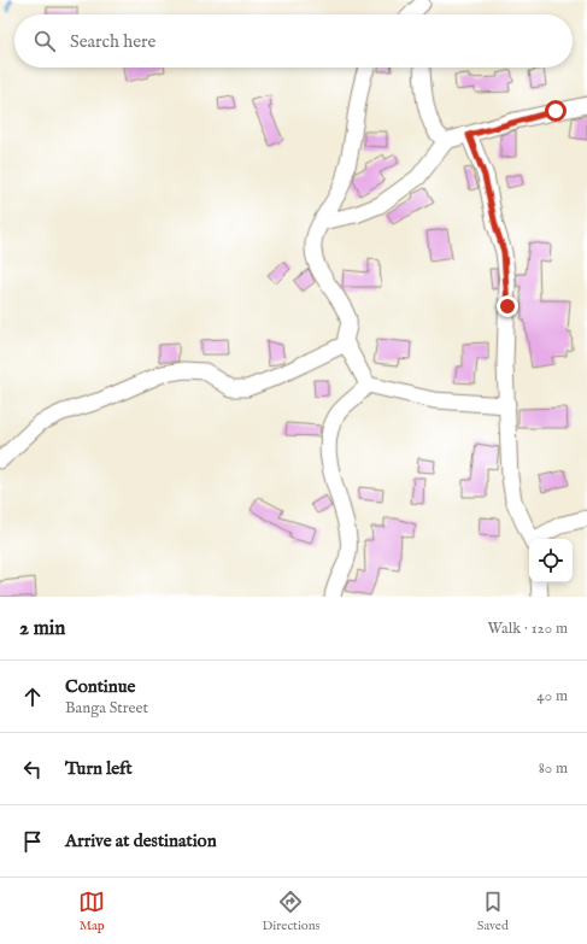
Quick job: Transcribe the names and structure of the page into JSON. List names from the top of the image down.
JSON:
{
  "page": {
    "search": "Search here",
    "heading": ["2 min", "Walk · 120 m"],
    "list": [
      ["Continue", "Banga Street", "40 m"],
      ["Turn left", "80 m"],
      "Arrive at destination"
    ],
    "nav": ["Map", "Directions", "Saved"]
  }
}
